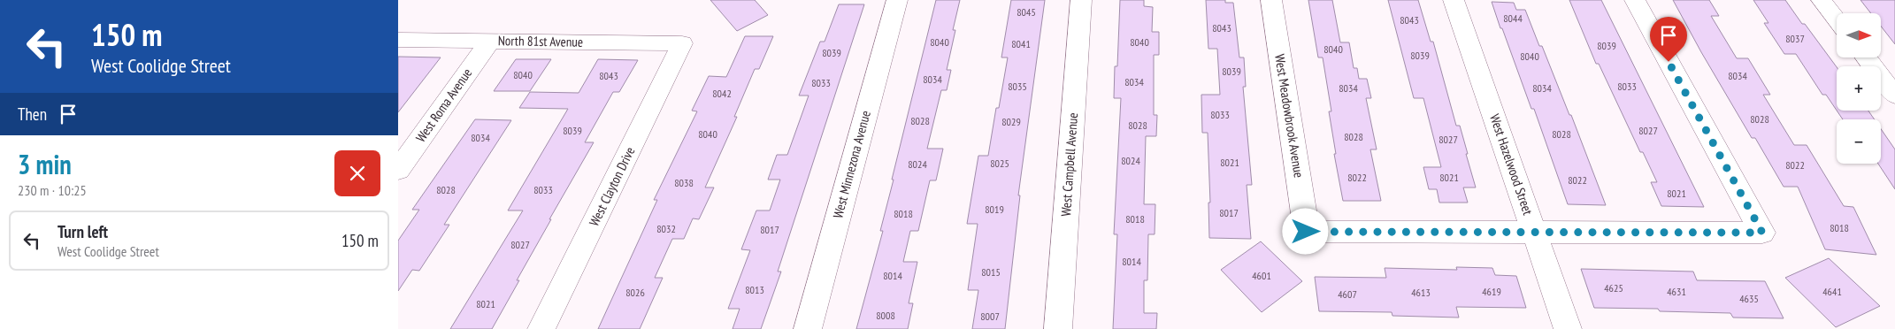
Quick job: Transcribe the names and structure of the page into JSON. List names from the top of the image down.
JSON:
{
  "streets": {
    "street": [
      "North 81st Avenue",
      "West Roma Avenue",
      "West Meadowbrook Avenue",
      "West Minnezona Avenue",
      "West Campbell Avenue",
      "West Hazelwood Street",
      "West Clayton Drive"
    ]
  },
  "crossings": [
    ["North 81st Avenue", "West Roma Avenue"],
    ["North 81st Avenue", "West Clayton Drive"],
    ["West Meadowbrook Avenue", "West Hazelwood Street"]
  ],
  "house_numbers": [
    "8045",
    "8044",
    "8043",
    "8043",
    "8037",
    "8040",
    "8040",
    "8041",
    "8039",
    "8040",
    "8039",
    "8039",
    "8040",
    "8039",
    "8040",
    "8043",
    "8034",
    "8034",
    "8034",
    "8033",
    "8035",
    "8033",
    "8034",
    "8034",
    "8042",
    "8033",
    "8028",
    "8028",
    "8029",
    "8028",
    "8039",
    "8027",
    "8040",
    "8028",
    "8028",
    "8034",
    "8027",
    "8024",
    "8021",
    "8025",
    "8024",
    "8022",
    "8022",
    "8021",
    "8022",
    "8038",
    "8028",
    "8033",
    "8021",
    "8019",
    "8017",
    "8018",
    "8018",
    "8018",
    "8032",
    "8017",
    "8027",
    "8014",
    "8015",
    "8014",
    "4601",
    "4625",
    "8013",
    "4619",
    "4631",
    "4641",
    "8026",
    "4613",
    "4607",
    "4635",
    "8021",
    "8008",
    "8007"
  ],
  "north": "right",
  "page": {
    "turn": ["150 m", "West Coolidge Street"],
    "map_buttons": ["+", "−"],
    "then": "Then",
    "heading": ["3 min", "230 m · 10:25"],
    "list": [
      {
        "name": "Turn left",
        "note": "West Coolidge Street",
        "value": "150 m"
      }
    ]
  }
}
